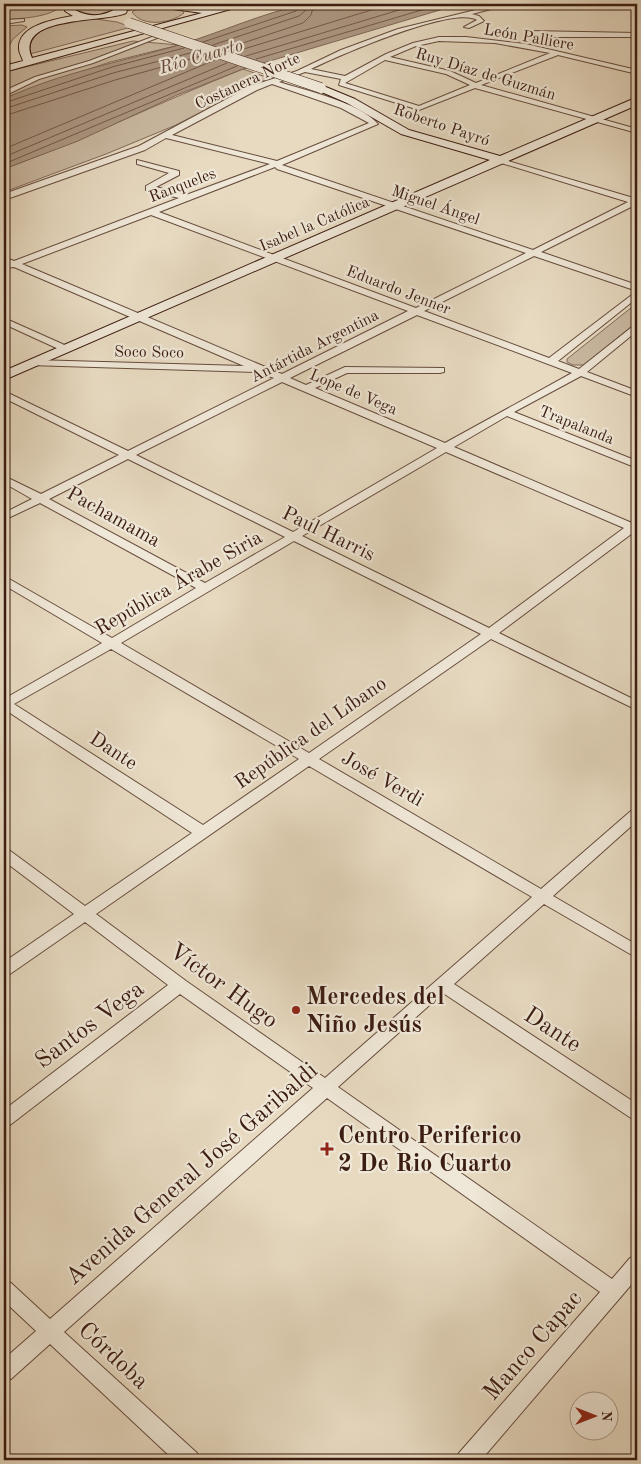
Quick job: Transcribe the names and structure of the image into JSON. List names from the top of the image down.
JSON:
{
  "streets": {
    "main road": ["Roberto Payró", "Isabel la Católica"],
    "street": [
      "León Palliere",
      "Ruy Díaz de Guzmán",
      "Costanera Norte",
      "Ranqueles",
      "Miguel Ángel",
      "Eduardo Jenner",
      "Antártida Argentina",
      "Soco Soco",
      "Lope de Vega",
      "Trapalanda",
      "Pachamama",
      "Paul Harris",
      "República Árabe Siria",
      "República del Líbano",
      "Dante",
      "José Verdi",
      "Víctor Hugo",
      "Santos Vega",
      "Avenida General José Garibaldi",
      "Manco Capac",
      "Córdoba"
    ]
  },
  "crossings": [
    ["Ruy Díaz de Guzmán", "Isabel la Católica"],
    ["Costanera Norte", "Ranqueles"],
    ["Costanera Norte", "Miguel Ángel"],
    ["Roberto Payró", "Isabel la Católica"],
    ["Roberto Payró", "Antártida Argentina"],
    ["Ranqueles", "Miguel Ángel"],
    ["Ranqueles", "Eduardo Jenner"],
    ["Ranqueles", "Lope de Vega"],
    ["Miguel Ángel", "Isabel la Católica"],
    ["Miguel Ángel", "Antártida Argentina"],
    ["Isabel la Católica", "Eduardo Jenner"],
    ["Isabel la Católica", "Soco Soco"],
    ["Isabel la Católica", "Lope de Vega"],
    ["Eduardo Jenner", "Antártida Argentina"],
    ["Eduardo Jenner", "República Árabe Siria"],
    ["Antártida Argentina", "Lope de Vega"],
    ["Antártida Argentina", "Pachamama"],
    ["Antártida Argentina", "Paul Harris"],
    ["Soco Soco", "Lope de Vega"],
    ["Lope de Vega", "República Árabe Siria"],
    ["Lope de Vega", "República del Líbano"],
    ["Trapalanda", "República Árabe Siria"],
    ["Pachamama", "República Árabe Siria"],
    ["Paul Harris", "República Árabe Siria"],
    ["Paul Harris", "República del Líbano"],
    ["República Árabe Siria", "Dante"],
    ["República Árabe Siria", "José Verdi"],
    ["República del Líbano", "Dante"],
    ["República del Líbano", "José Verdi"],
    ["República del Líbano", "Víctor Hugo"],
    ["Dante", "Avenida General José Garibaldi"],
    ["José Verdi", "Avenida General José Garibaldi"],
    ["Víctor Hugo", "Santos Vega"],
    ["Víctor Hugo", "Avenida General José Garibaldi"],
    ["Víctor Hugo", "Manco Capac"],
    ["Avenida General José Garibaldi", "Córdoba"]
  ],
  "water": ["Río Cuarto"],
  "places": {
    "other": ["Mercedes del Niño Jesús"],
    "health": ["Centro Periferico 2 De Rio Cuarto"]
  },
  "north": "right"
}
